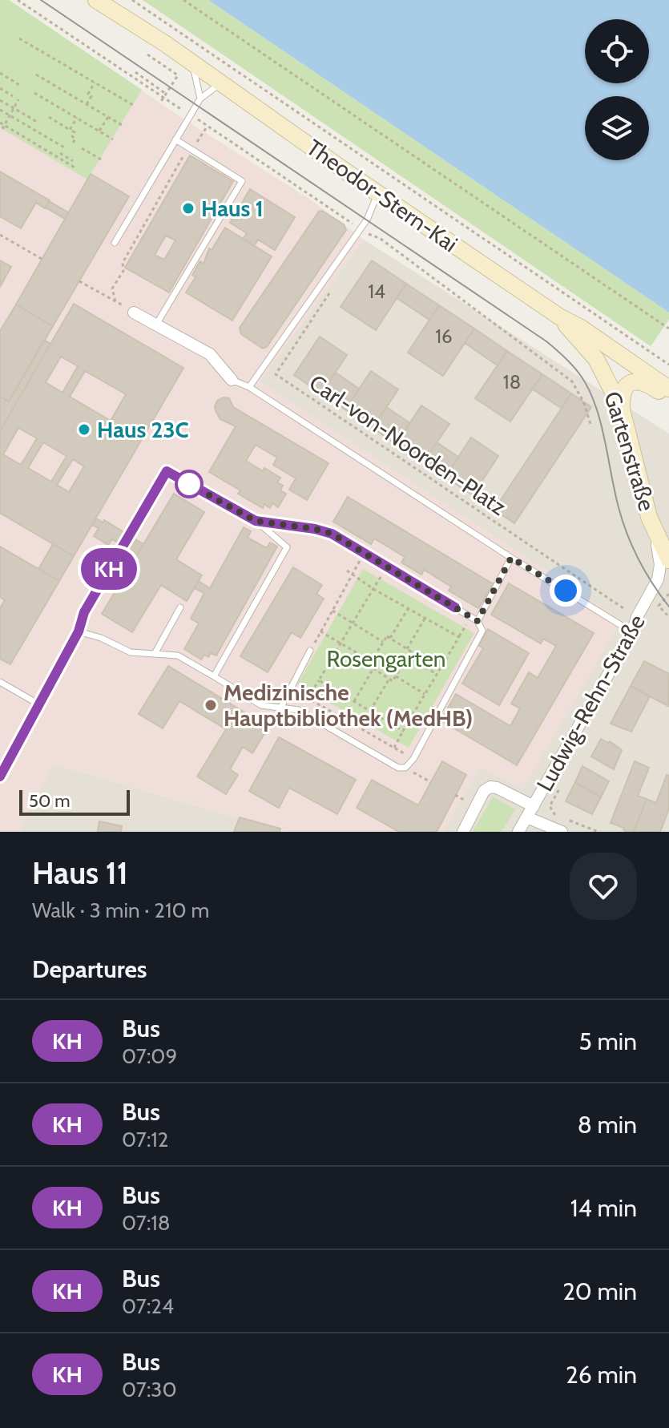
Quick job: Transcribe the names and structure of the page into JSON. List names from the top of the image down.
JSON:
{
  "streets": {
    "main road": ["Theodor-Stern-Kai", "Gartenstraße"],
    "street": ["Ludwig-Rehn-Straße"],
    "path": ["Carl-von-Noorden-Platz"]
  },
  "crossings": [
    ["Theodor-Stern-Kai", "Gartenstraße"],
    ["Carl-von-Noorden-Platz", "Ludwig-Rehn-Straße"],
    ["Gartenstraße", "Ludwig-Rehn-Straße"]
  ],
  "parks": ["Rosengarten"],
  "places": ["Haus 1", "Haus 23C", "Medizinische Hauptbibliothek (MedHB)"],
  "lines": ["bus line KH"],
  "house_numbers": ["14", "16", "18"],
  "scale_bar": "50 m",
  "page": {
    "on_map": "KH",
    "scale": "50 m",
    "heading": [
      ["Haus 11", "Walk · 3 min · 210 m"],
      "Departures"
    ],
    "list": [
      {
        "mark": "KH",
        "name": "Bus",
        "note": "07:09",
        "value": "5 min"
      },
      {
        "mark": "KH",
        "name": "Bus",
        "note": "07:12",
        "value": "8 min"
      },
      {
        "mark": "KH",
        "name": "Bus",
        "note": "07:18",
        "value": "14 min"
      },
      {
        "mark": "KH",
        "name": "Bus",
        "note": "07:24",
        "value": "20 min"
      },
      {
        "mark": "KH",
        "name": "Bus",
        "note": "07:30",
        "value": "26 min"
      }
    ]
  }
}
